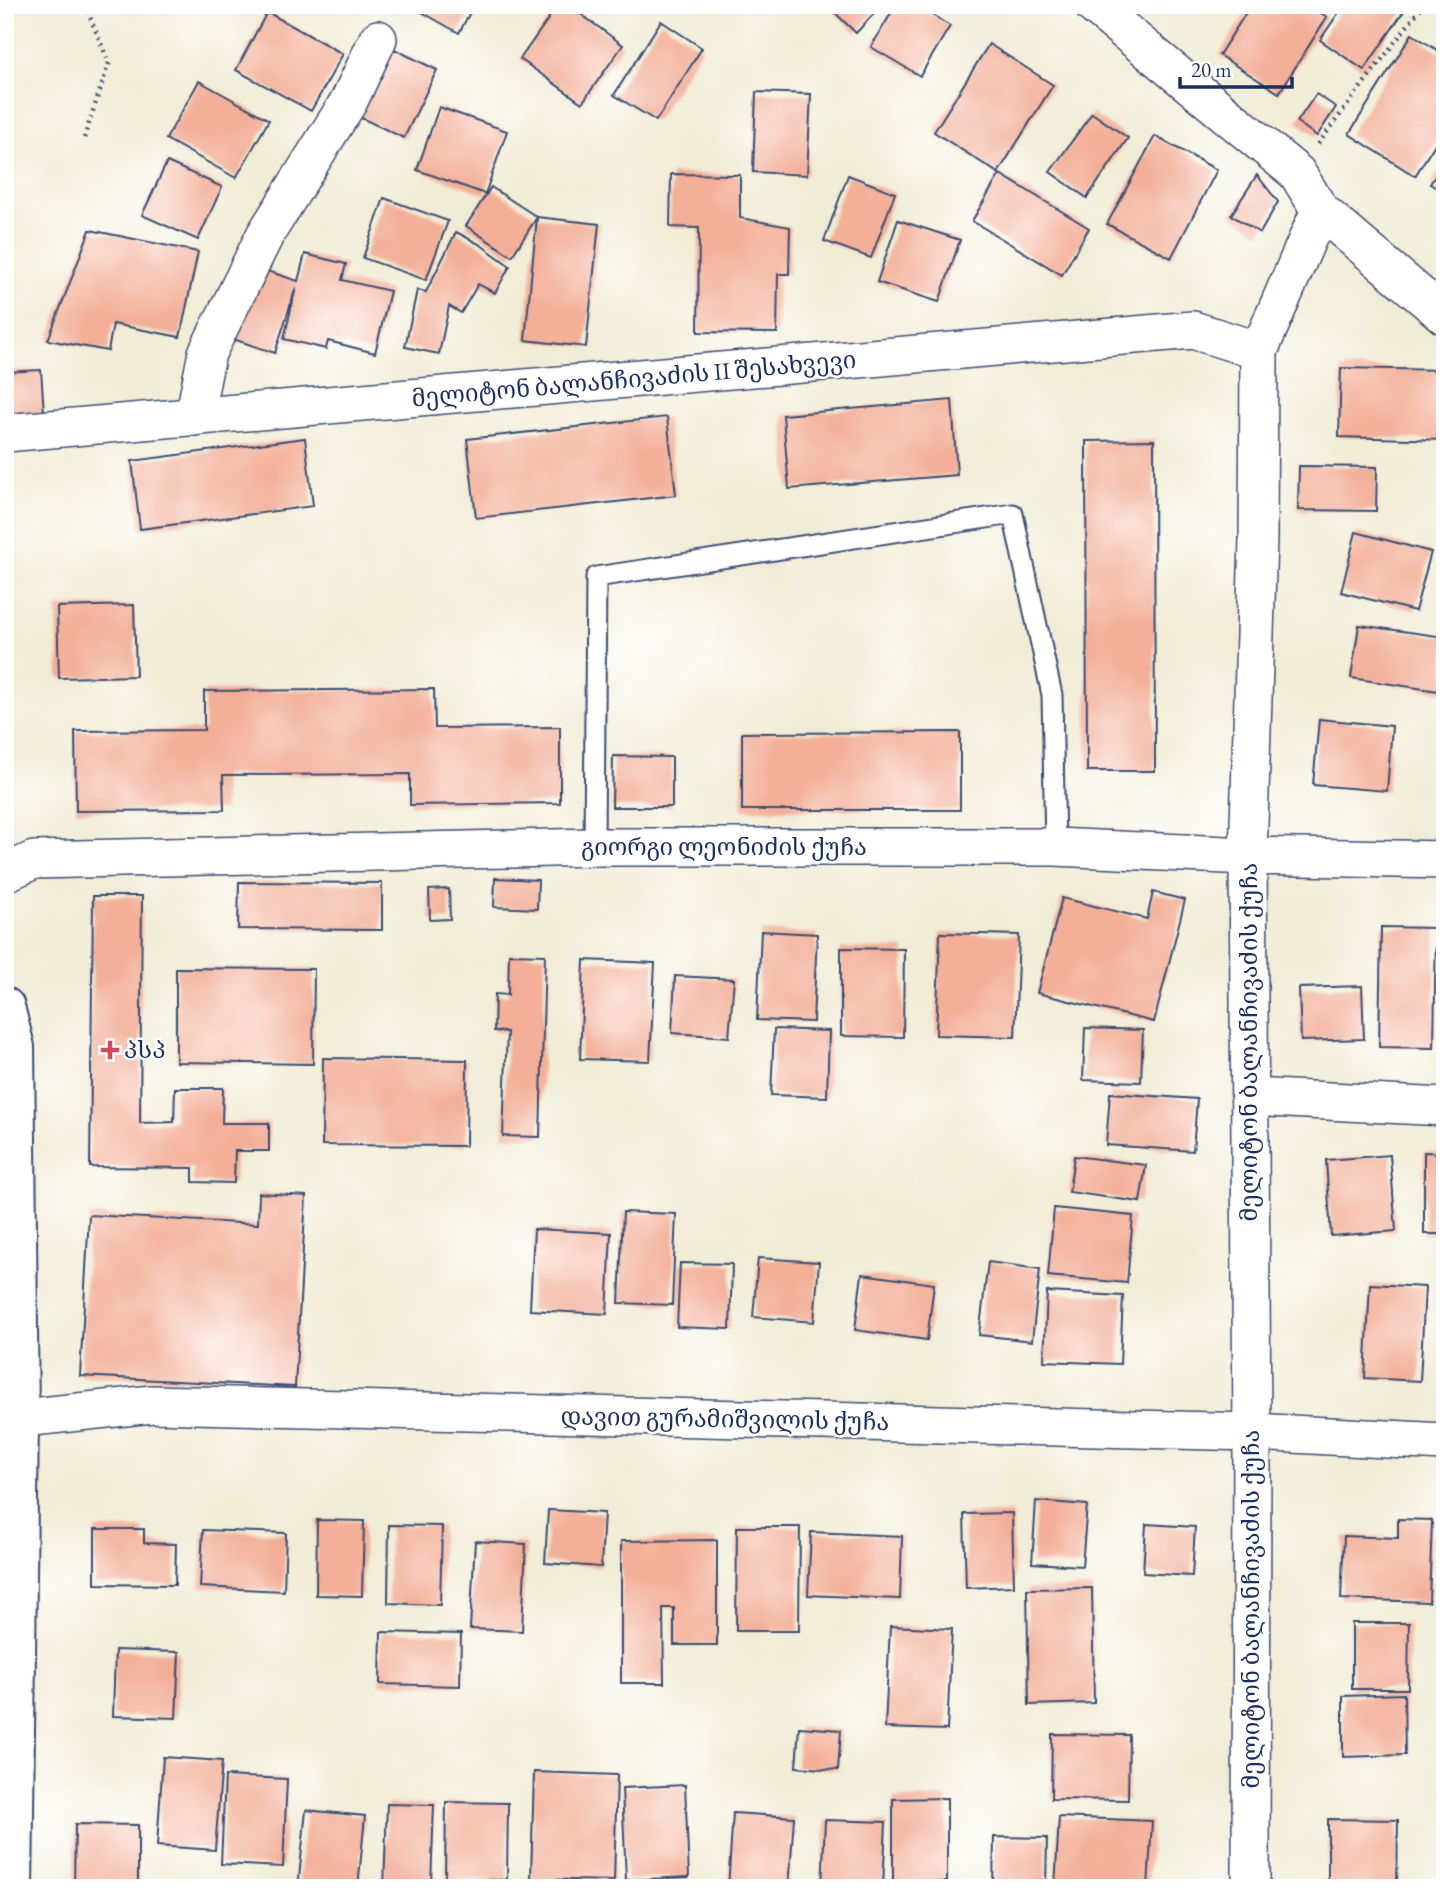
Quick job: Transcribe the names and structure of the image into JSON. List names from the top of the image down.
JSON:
{
  "streets": {
    "street": [
      "მელიტონ ბალანჩივაძის II შესახვევი",
      "გიორგი ლეონიძის ქუჩა",
      "მელიტონ ბალანჩივაძის ქუჩა",
      "დავით გურამიშვილის ქუჩა"
    ]
  },
  "crossings": [
    ["მელიტონ ბალანჩივაძის II შესახვევი", "მელიტონ ბალანჩივაძის ქუჩა"],
    ["გიორგი ლეონიძის ქუჩა", "მელიტონ ბალანჩივაძის ქუჩა"],
    ["მელიტონ ბალანჩივაძის ქუჩა", "დავით გურამიშვილის ქუჩა"]
  ],
  "places": {
    "health": ["პსპ"]
  },
  "scale_bar": "20 m"
}
